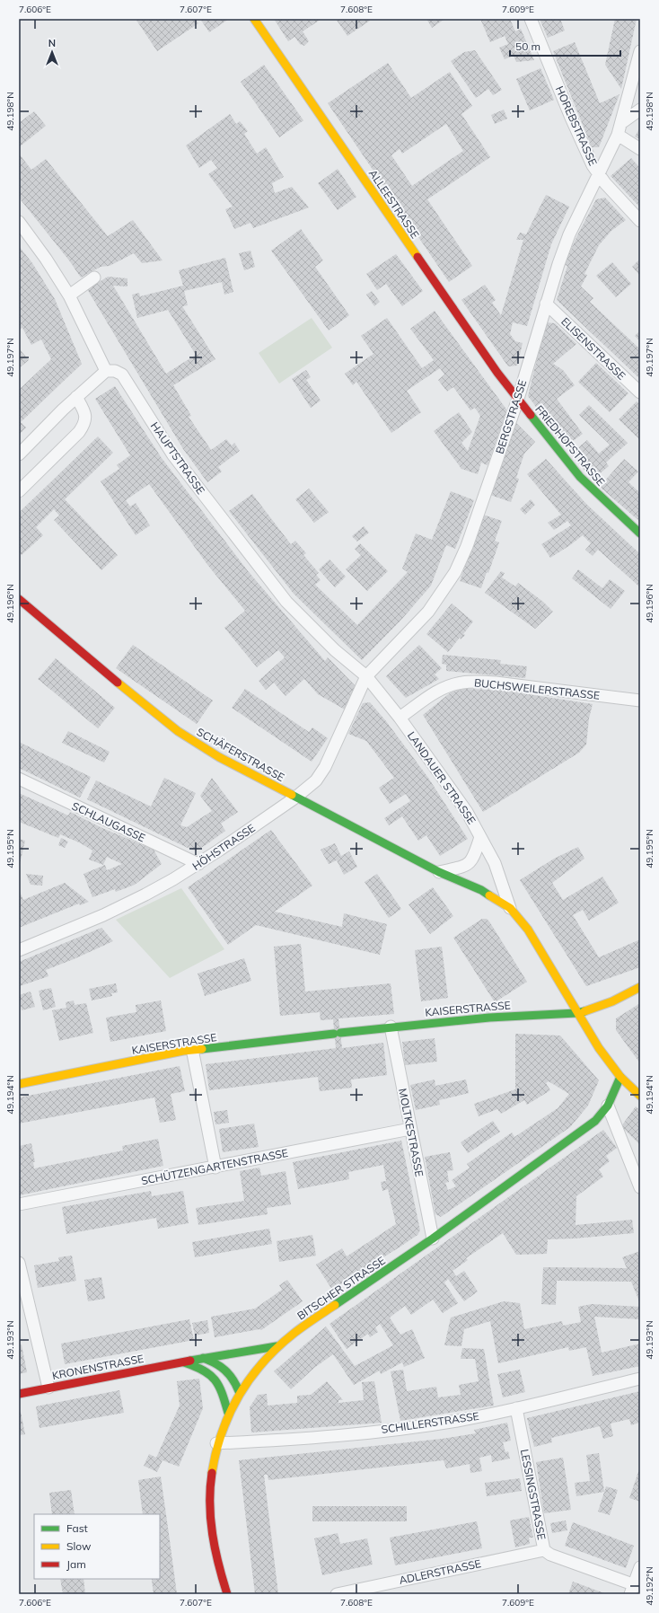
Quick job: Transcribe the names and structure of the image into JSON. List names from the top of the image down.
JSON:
{
  "streets": {
    "main road": [
      "ALLEESTRASSE",
      "FRIEDHOFSTRASSE",
      "SCHÄFERSTRASSE",
      "LANDAUER STRASSE",
      "KAISERSTRASSE",
      "BITSCHER STRASSE",
      "KRONENSTRASSE"
    ],
    "street": [
      "HOREBSTRASSE",
      "ELISENSTRASSE",
      "BERGSTRASSE",
      "HAUPTSTRASSE",
      "BUCHSWEILERSTRASSE",
      "SCHLAUGASSE",
      "HÖHSTRASSE",
      "MOLTKESTRASSE",
      "SCHÜTZENGARTENSTRASSE",
      "SCHILLERSTRASSE",
      "LESSINGSTRASSE",
      "ADLERSTRASSE"
    ]
  },
  "crossings": [
    ["HOREBSTRASSE", "BERGSTRASSE"],
    ["ALLEESTRASSE", "BERGSTRASSE"],
    ["ALLEESTRASSE", "FRIEDHOFSTRASSE"],
    ["ELISENSTRASSE", "BERGSTRASSE"],
    ["BERGSTRASSE", "FRIEDHOFSTRASSE"],
    ["BERGSTRASSE", "HAUPTSTRASSE"],
    ["BERGSTRASSE", "LANDAUER STRASSE"],
    ["BERGSTRASSE", "HÖHSTRASSE"],
    ["HAUPTSTRASSE", "LANDAUER STRASSE"],
    ["HAUPTSTRASSE", "HÖHSTRASSE"],
    ["BUCHSWEILERSTRASSE", "LANDAUER STRASSE"],
    ["SCHÄFERSTRASSE", "LANDAUER STRASSE"],
    ["SCHÄFERSTRASSE", "HÖHSTRASSE"],
    ["LANDAUER STRASSE", "HÖHSTRASSE"],
    ["LANDAUER STRASSE", "KAISERSTRASSE"],
    ["LANDAUER STRASSE", "BITSCHER STRASSE"],
    ["SCHLAUGASSE", "HÖHSTRASSE"],
    ["KAISERSTRASSE", "MOLTKESTRASSE"],
    ["MOLTKESTRASSE", "SCHÜTZENGARTENSTRASSE"],
    ["MOLTKESTRASSE", "BITSCHER STRASSE"],
    ["BITSCHER STRASSE", "KRONENSTRASSE"],
    ["BITSCHER STRASSE", "SCHILLERSTRASSE"],
    ["SCHILLERSTRASSE", "LESSINGSTRASSE"],
    ["LESSINGSTRASSE", "ADLERSTRASSE"]
  ],
  "legend": ["Fast", "Slow", "Jam"],
  "scale_bar": "50 m",
  "north": "top",
  "coordinates": [
    "7.606°E",
    "7.607°E",
    "7.608°E",
    "7.609°E",
    "49.198°N",
    "49.197°N",
    "49.196°N",
    "49.195°N",
    "49.194°N",
    "49.193°N",
    "49.192°N"
  ]
}
